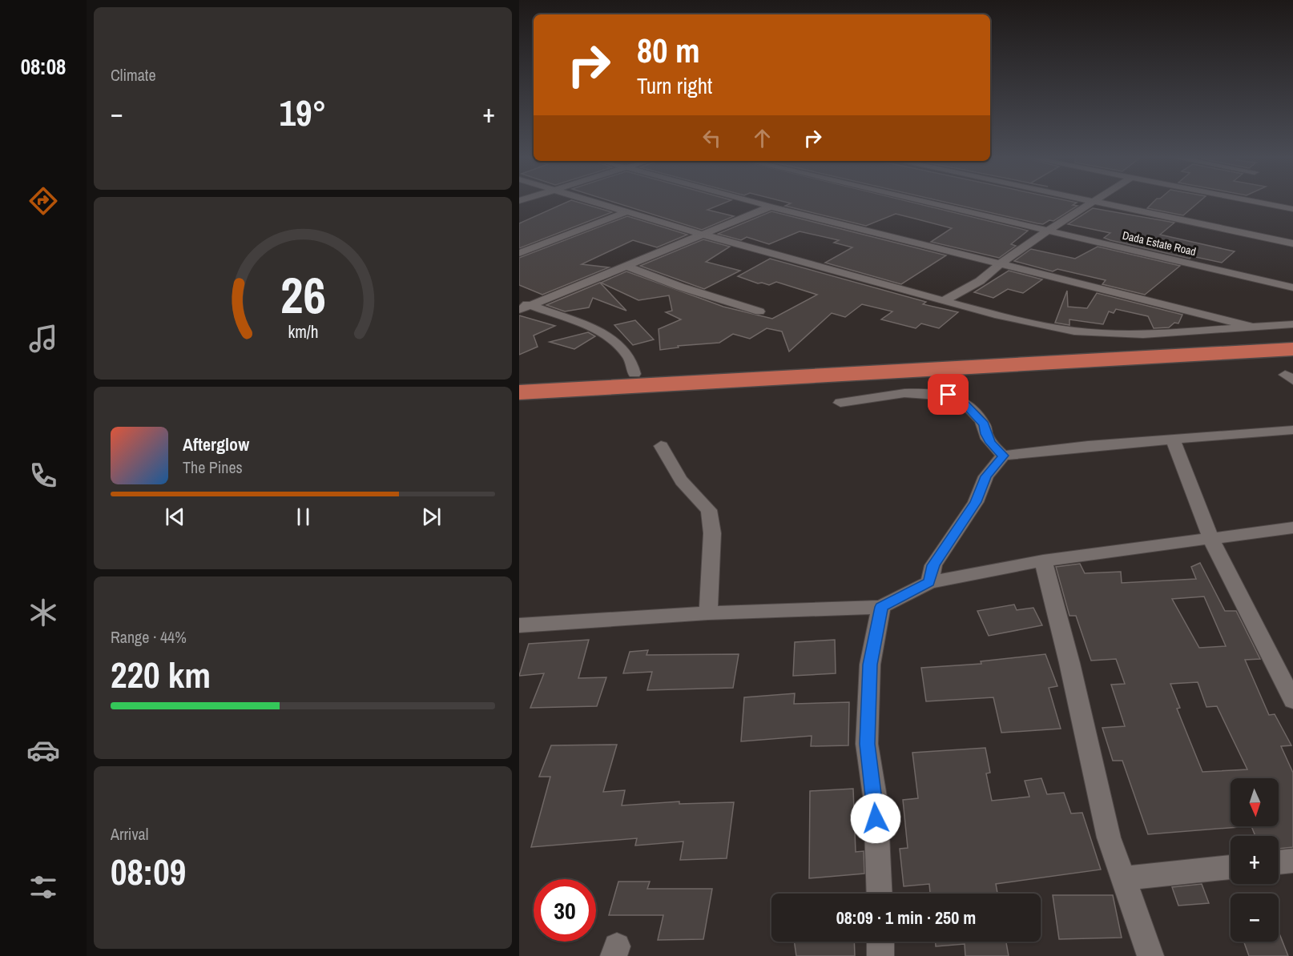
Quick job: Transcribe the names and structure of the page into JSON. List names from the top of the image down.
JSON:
{
  "streets": {
    "street": ["Dada Estate Road"]
  },
  "north": "bottom",
  "page": {
    "tabs": "08:08",
    "tile": [
      "Climate",
      ["Range · 44%", "220 km"],
      ["Arrival", "08:09"]
    ],
    "turn": ["80 m", "Turn right"],
    "heat": ["−", "19°", "+"],
    "song": ["Afterglow", "The Pines"],
    "map_buttons": ["+", "−"],
    "limit": "30",
    "trip": "08:09 · 1 min · 250 m",
    "gauge": ["26", "km/h"]
  }
}
